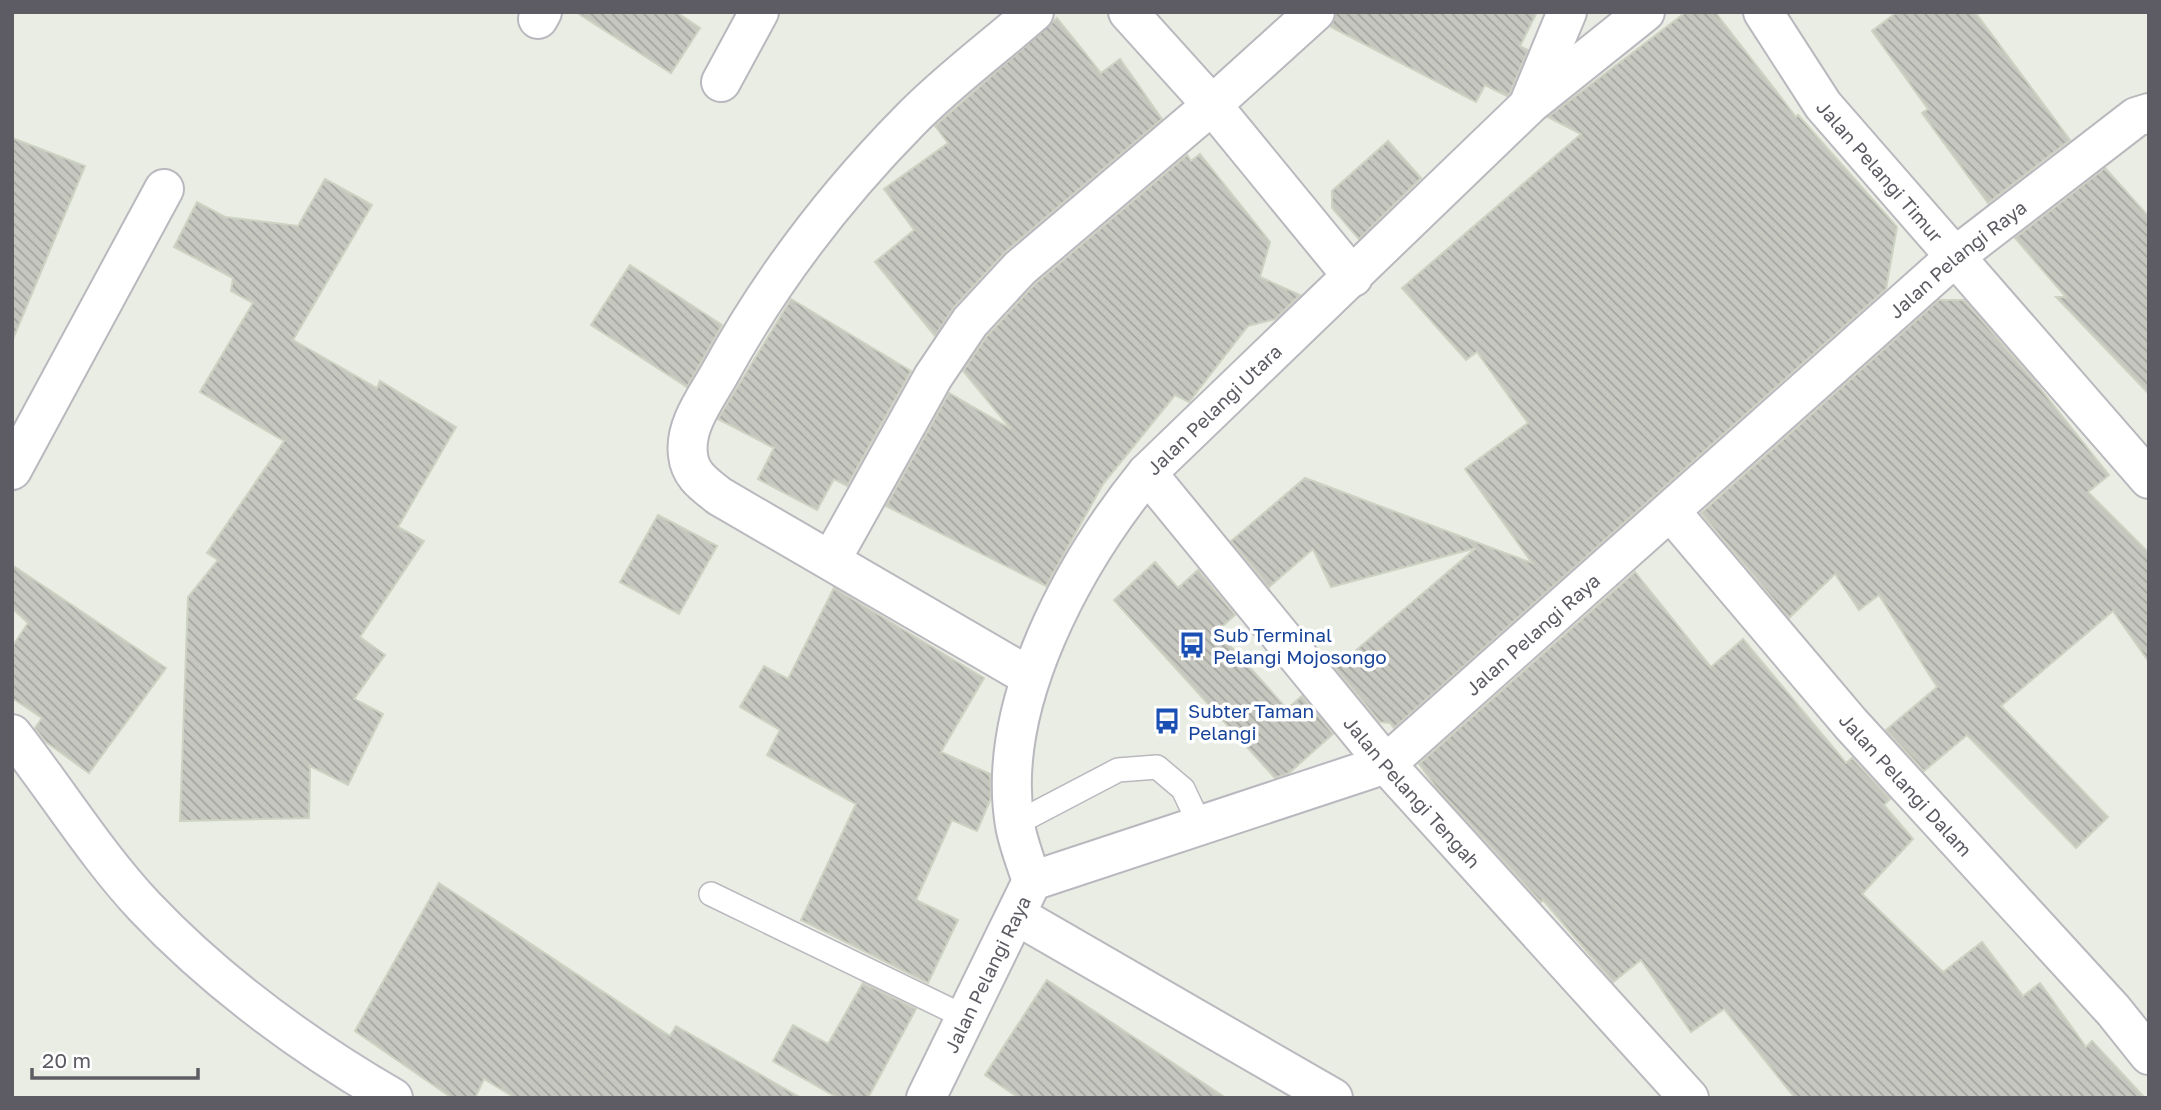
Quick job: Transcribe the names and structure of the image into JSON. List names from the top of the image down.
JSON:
{
  "streets": {
    "street": [
      "Jalan Pelangi Timur",
      "Jalan Pelangi Raya",
      "Jalan Pelangi Utara",
      "Jalan Pelangi Dalam",
      "Jalan Pelangi Tengah"
    ]
  },
  "crossings": [
    ["Jalan Pelangi Timur", "Jalan Pelangi Raya"],
    ["Jalan Pelangi Raya", "Jalan Pelangi Utara"],
    ["Jalan Pelangi Raya", "Jalan Pelangi Dalam"],
    ["Jalan Pelangi Raya", "Jalan Pelangi Tengah"],
    ["Jalan Pelangi Utara", "Jalan Pelangi Tengah"]
  ],
  "places": {
    "bus stop": ["Sub Terminal Pelangi Mojosongo", "Subter Taman Pelangi"]
  },
  "scale_bar": "20 m"
}
